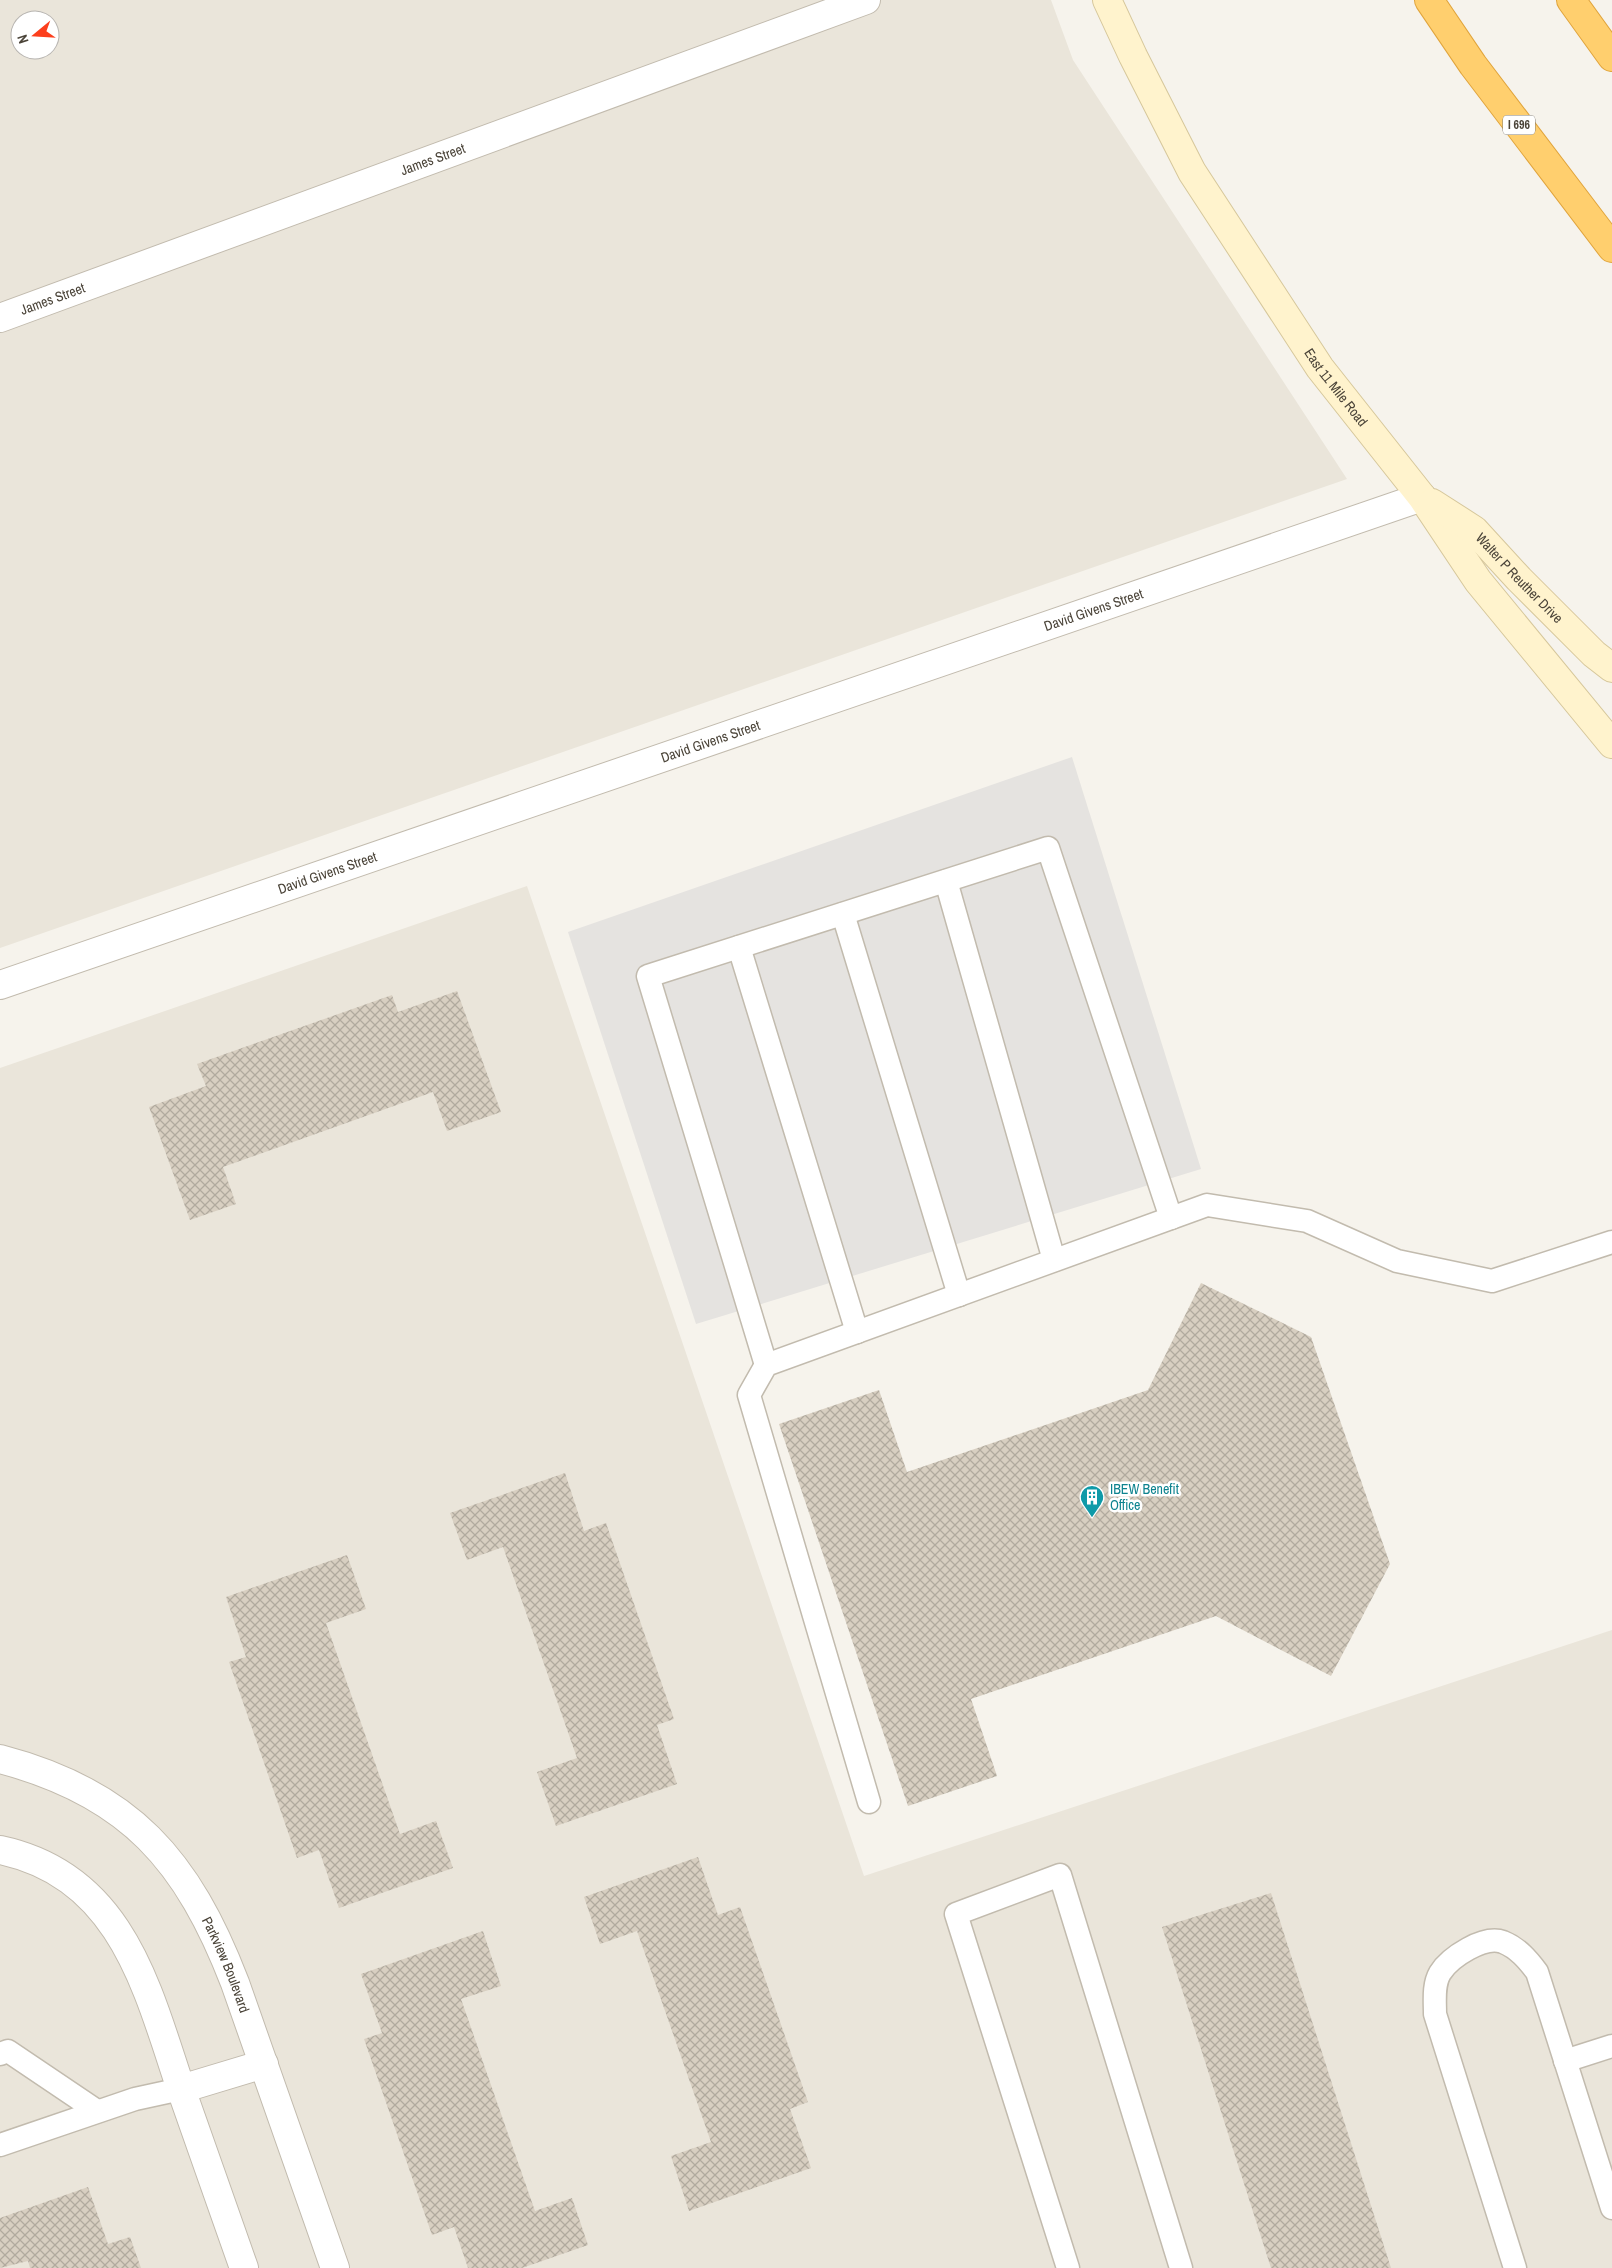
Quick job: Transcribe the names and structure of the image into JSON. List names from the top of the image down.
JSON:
{
  "streets": {
    "highway": ["I 696"],
    "main road": ["East 11 Mile Road", "Walter P Reuther Drive"],
    "street": ["James Street", "David Givens Street", "Parkview Boulevard"]
  },
  "crossings": [
    ["East 11 Mile Road", "Walter P Reuther Drive"],
    ["East 11 Mile Road", "David Givens Street"],
    ["Walter P Reuther Drive", "David Givens Street"]
  ],
  "places": {
    "building": ["IBEW Benefit Office"]
  },
  "north": "left"
}
